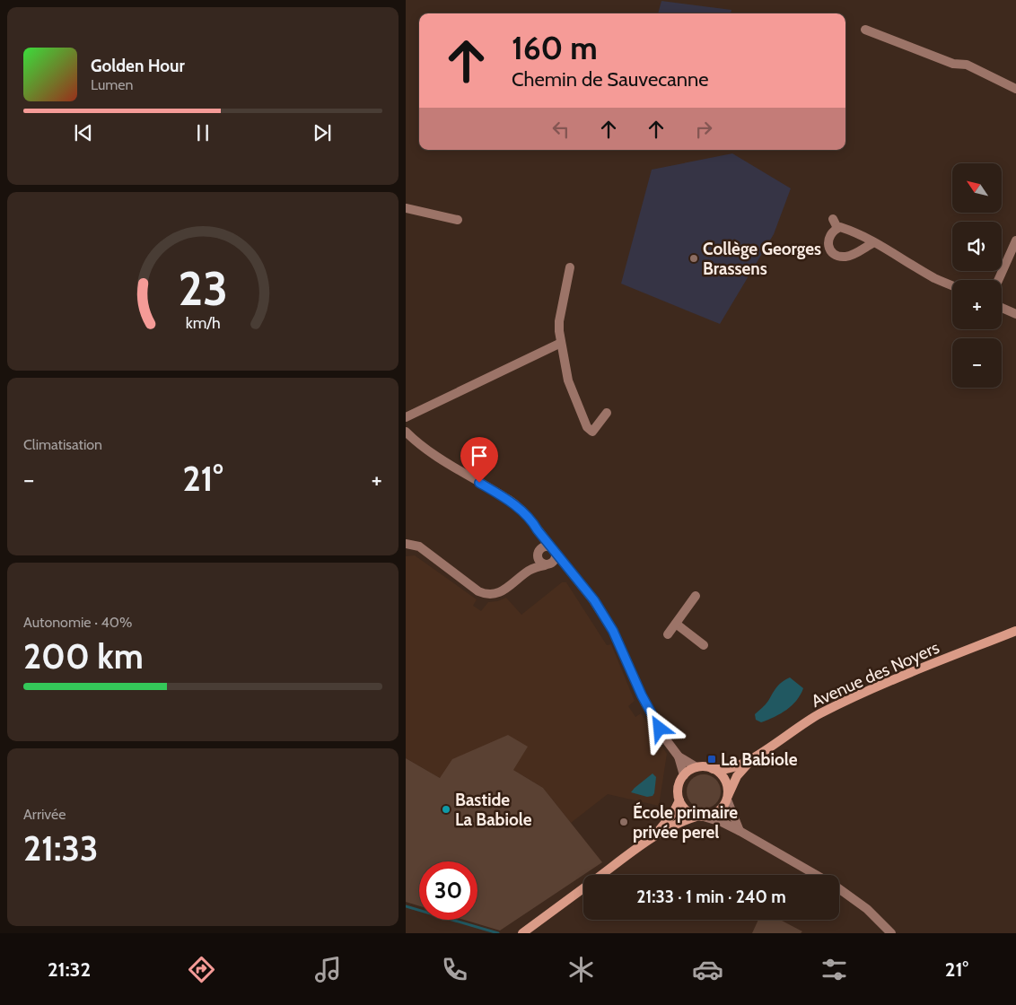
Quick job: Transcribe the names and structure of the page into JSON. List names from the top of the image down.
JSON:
{
  "streets": {
    "street": ["Avenue des Noyers"]
  },
  "places": {
    "other": ["Collège Georges Brassens", "Bastide La Babiole", "École primaire privée perel"],
    "transit": ["La Babiole"]
  },
  "north": "top left",
  "page": {
    "turn": ["160 m", "Chemin de Sauvecanne"],
    "song": ["Golden Hour", "Lumen"],
    "map_buttons": ["+", "−"],
    "tile": [
      "Climatisation",
      ["Autonomie · 40%", "200 km"],
      ["Arrivée", "21:33"]
    ],
    "heat": ["−", "21°", "+"],
    "limit": "30",
    "trip": "21:33 · 1 min · 240 m",
    "tabs": ["21:32", "21°"],
    "gauge": ["23", "km/h"]
  }
}
